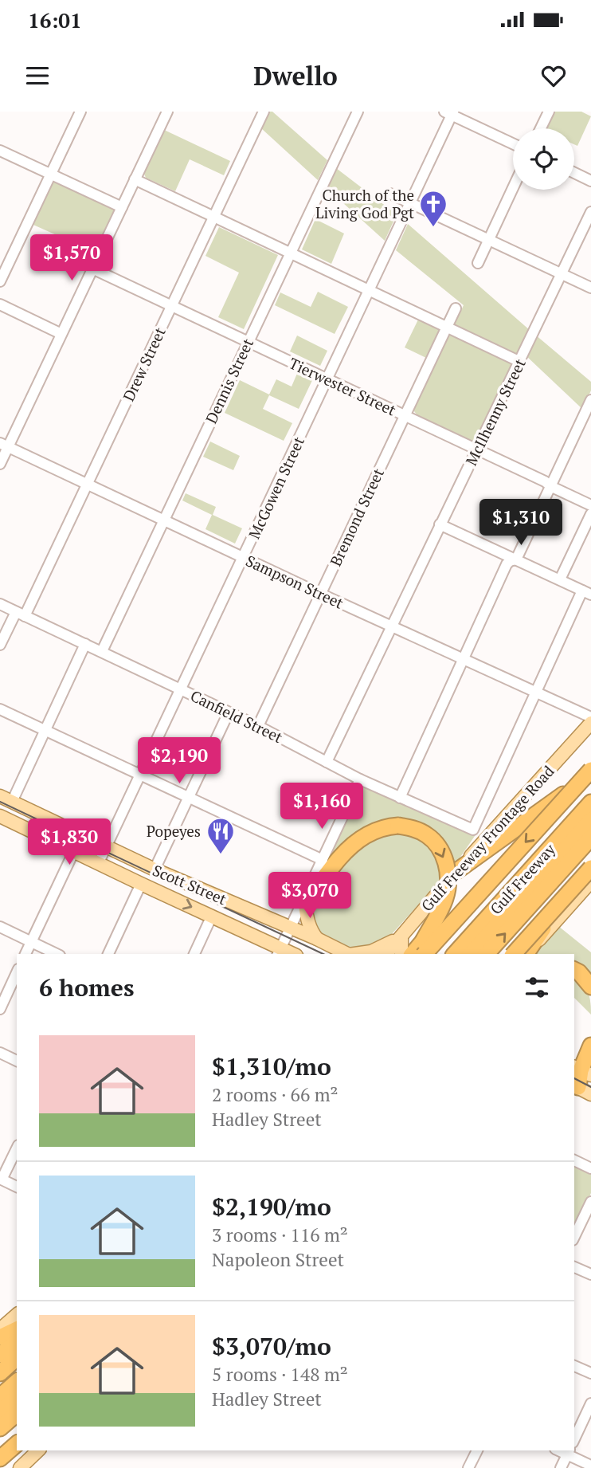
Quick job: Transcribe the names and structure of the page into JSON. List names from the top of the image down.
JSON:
{
  "streets": {
    "highway": ["Gulf Freeway"],
    "main road": ["Gulf Freeway Frontage Road", "Scott Street"],
    "street": [
      "Drew Street",
      "Dennis Street",
      "Tierwester Street",
      "McIlhenny Street",
      "McGowen Street",
      "Bremond Street",
      "Sampson Street",
      "Canfield Street"
    ]
  },
  "crossings": [
    ["Drew Street", "Tierwester Street"],
    ["Drew Street", "Sampson Street"],
    ["Drew Street", "Canfield Street"],
    ["Dennis Street", "Tierwester Street"],
    ["Dennis Street", "Sampson Street"],
    ["Dennis Street", "Canfield Street"],
    ["Tierwester Street", "McIlhenny Street"],
    ["Tierwester Street", "McGowen Street"],
    ["Tierwester Street", "Bremond Street"],
    ["McIlhenny Street", "Sampson Street"],
    ["McIlhenny Street", "Canfield Street"],
    ["McGowen Street", "Sampson Street"],
    ["McGowen Street", "Canfield Street"],
    ["McGowen Street", "Scott Street"],
    ["Bremond Street", "Sampson Street"],
    ["Bremond Street", "Canfield Street"],
    ["Sampson Street", "Canfield Street"]
  ],
  "places": {
    "church": ["Church of the Living God Pgt"],
    "restaurant": ["Popeyes"]
  },
  "page": {
    "status": "16:01",
    "header": "Dwello",
    "price": [
      "$1,570",
      "$1,310",
      "$2,190",
      "$1,160",
      "$1,830",
      "$3,070"
    ],
    "heading": "6 homes",
    "list": [
      {
        "name": "$1,310/mo",
        "note": "2 rooms · 66 m² · Hadley Street"
      },
      {
        "name": "$2,190/mo",
        "note": "3 rooms · 116 m² · Napoleon Street"
      },
      {
        "name": "$3,070/mo",
        "note": "5 rooms · 148 m² · Hadley Street"
      }
    ]
  }
}
